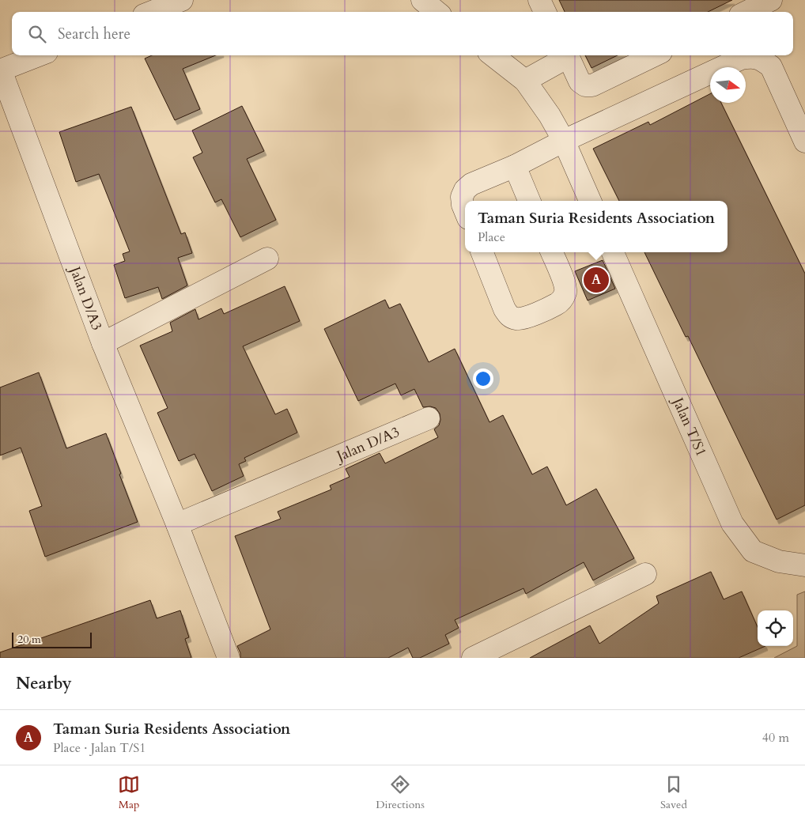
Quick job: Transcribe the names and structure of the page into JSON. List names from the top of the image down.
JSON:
{
  "streets": {
    "street": ["Jalan D/A3", "Jalan T/S1"]
  },
  "scale_bar": "20 m",
  "north": "right",
  "page": {
    "search": "Search here",
    "popup": ["Taman Suria Residents Association", "Place"],
    "pins": "A",
    "scale": "20 m",
    "heading": "Nearby",
    "list": [
      {
        "mark": "A",
        "name": "Taman Suria Residents Association",
        "note": "Place · Jalan T/S1",
        "value": "40 m"
      }
    ],
    "nav": ["Map", "Directions", "Saved"]
  }
}
